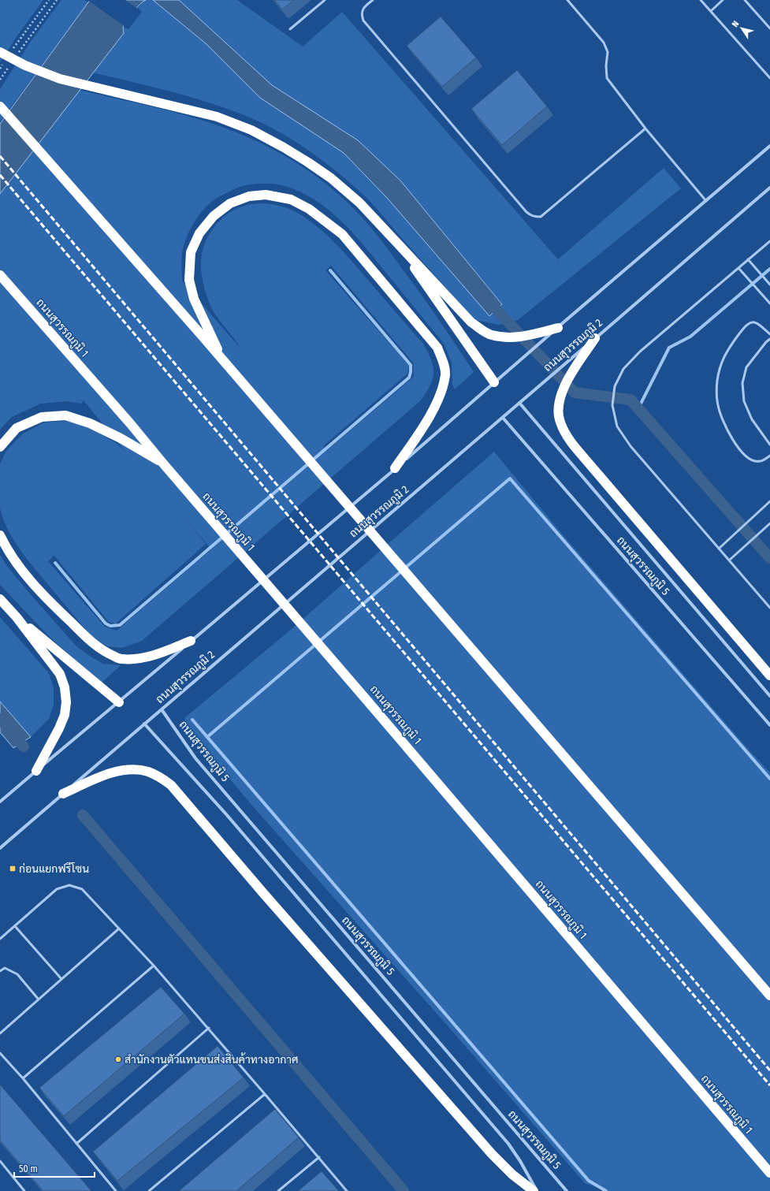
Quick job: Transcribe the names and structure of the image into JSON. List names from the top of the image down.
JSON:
{
  "streets": {
    "highway": ["ถนนสุวรรณภูมิ 1"],
    "street": ["ถนนสุวรรณภูมิ 2", "ถนนสุวรรณภูมิ 5"]
  },
  "crossings": [
    ["ถนนสุวรรณภูมิ 2", "ถนนสุวรรณภูมิ 5"]
  ],
  "places": {
    "transit": ["ก่อนแยกฟรีโซน"],
    "other": ["สำนักงานตัวแทนขนส่งสินค้าทางอากาศ"]
  },
  "scale_bar": "50 m",
  "north": "top left"
}
